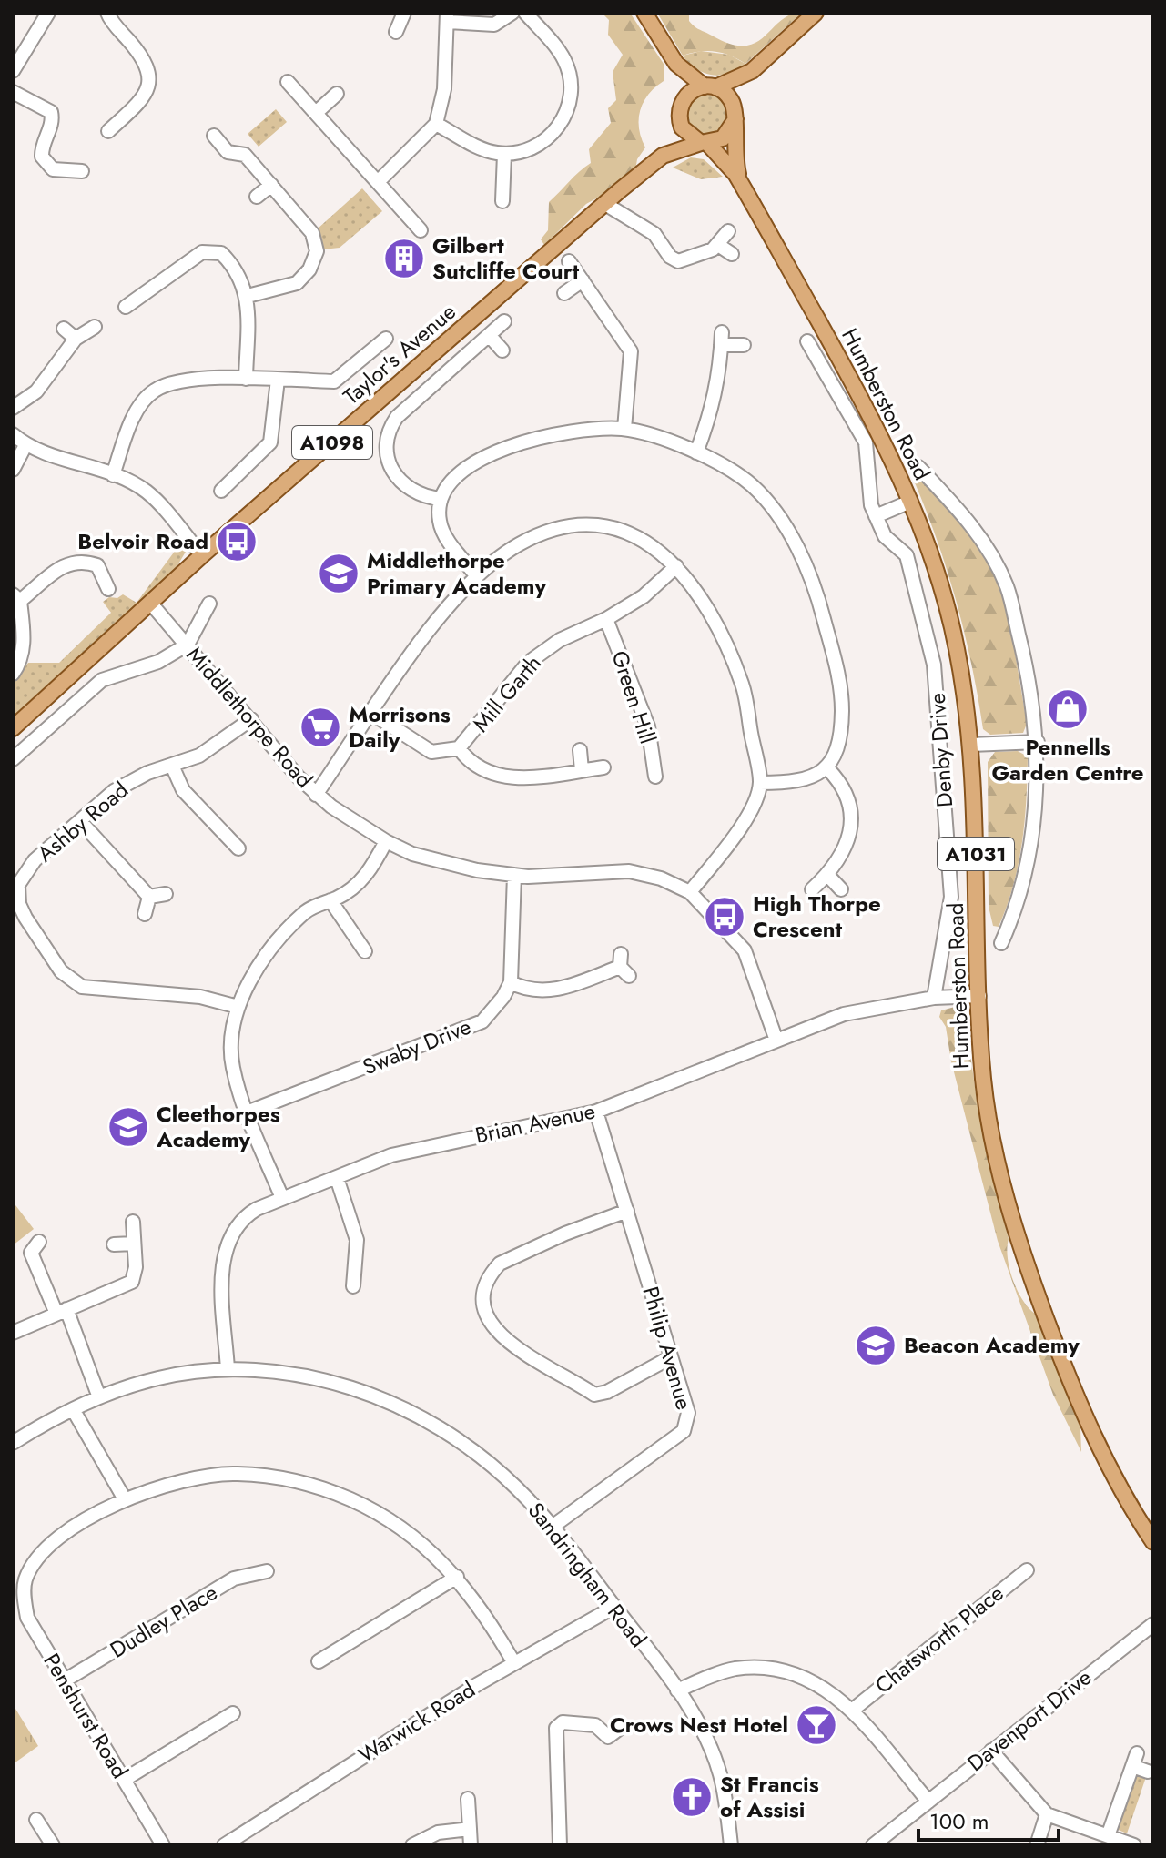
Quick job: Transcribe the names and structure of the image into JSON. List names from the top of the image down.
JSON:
{
  "streets": {
    "main road": [
      "Taylor's Avenue",
      "Humberston Road",
      "A1098",
      "A1031"
    ],
    "street": [
      "Mill Garth",
      "Green Hill",
      "Middlethorpe Road",
      "Denby Drive",
      "Ashby Road",
      "Swaby Drive",
      "Brian Avenue",
      "Philip Avenue",
      "Sandringham Road",
      "Dudley Place",
      "Chatsworth Place",
      "Penshurst Road",
      "Davenport Drive",
      "Warwick Road"
    ]
  },
  "crossings": [
    ["Taylor's Avenue", "Humberston Road"],
    ["Taylor's Avenue", "Middlethorpe Road"],
    ["Humberston Road", "Brian Avenue"],
    ["Mill Garth", "Green Hill"],
    ["Middlethorpe Road", "Ashby Road"],
    ["Middlethorpe Road", "Brian Avenue"],
    ["Denby Drive", "Brian Avenue"],
    ["Brian Avenue", "Philip Avenue"],
    ["Brian Avenue", "Sandringham Road"],
    ["Philip Avenue", "Sandringham Road"],
    ["Sandringham Road", "Warwick Road"],
    ["Dudley Place", "Penshurst Road"],
    ["Penshurst Road", "Warwick Road"]
  ],
  "places": {
    "building": ["Gilbert Sutcliffe Court"],
    "bus stop": ["Belvoir Road", "High Thorpe Crescent"],
    "school or university": ["Middlethorpe Primary Academy", "Cleethorpes Academy", "Beacon Academy"],
    "shop": ["Pennells Garden Centre"],
    "supermarket": ["Morrisons Daily"],
    "bar": ["Crows Nest Hotel"],
    "church": ["St Francis of Assisi"]
  },
  "scale_bar": "100 m"
}
